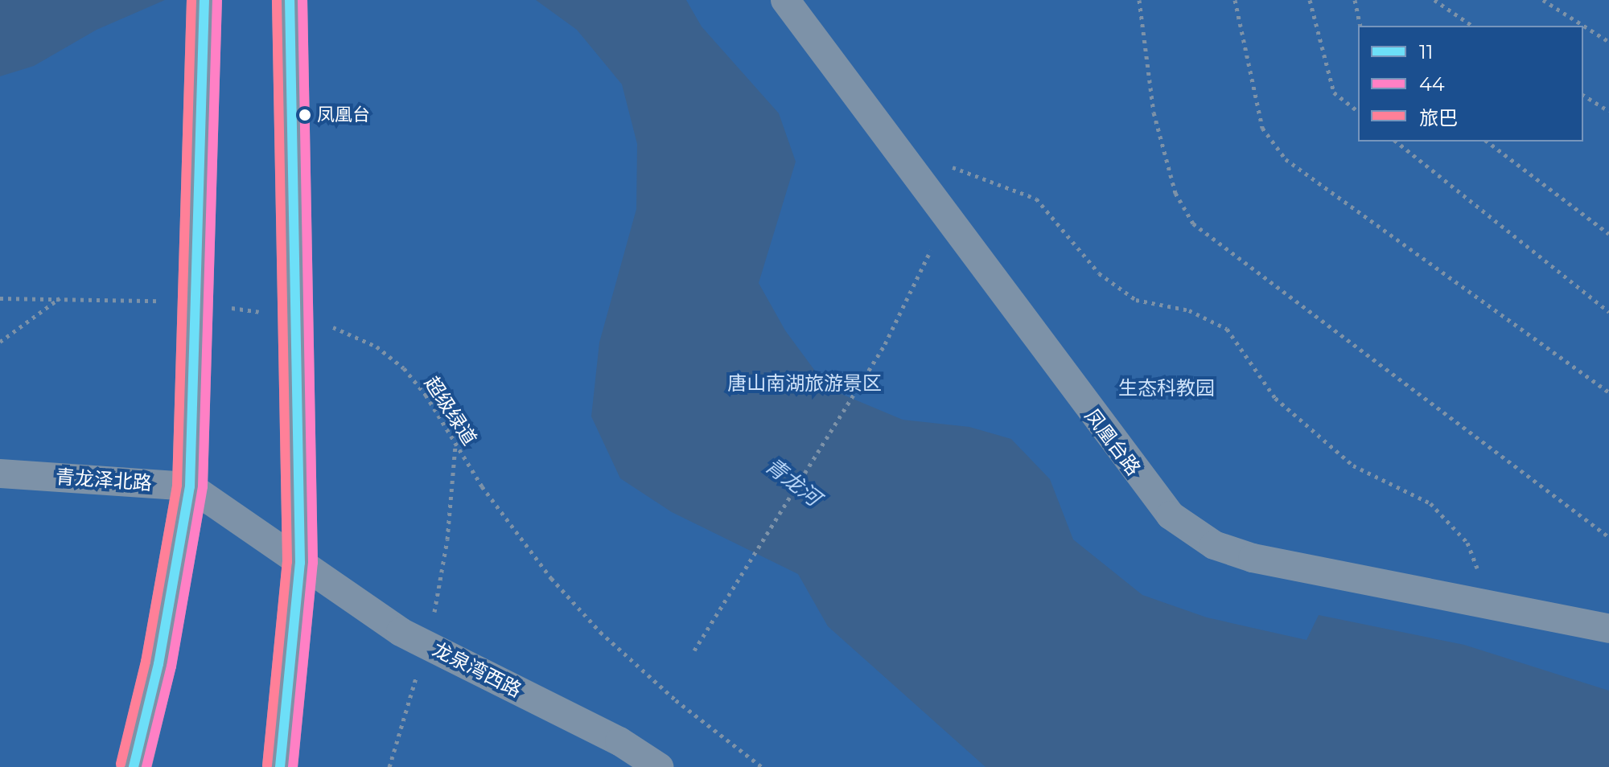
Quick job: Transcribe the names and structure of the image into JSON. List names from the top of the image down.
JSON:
{
  "streets": {
    "street": ["凤凰台路", "青龙泽北路", "龙泉湾西路"],
    "path": ["超级绿道"]
  },
  "water": ["青龙河"],
  "parks": ["唐山南湖旅游景区", "生态科教园"],
  "places": ["凤凰台"],
  "lines": ["transit line 11", "transit line 44", "transit line 旅巴"],
  "legend": ["11", "44", "旅巴"]
}
